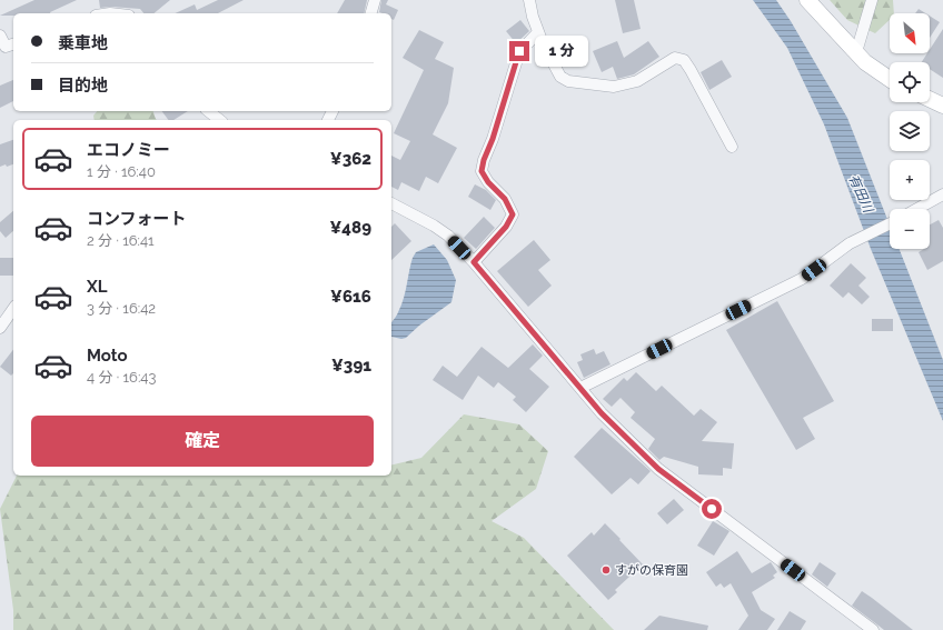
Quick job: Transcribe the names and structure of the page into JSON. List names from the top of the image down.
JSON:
{
  "water": ["有田川"],
  "places": ["すがの保育園"],
  "north": "bottom right",
  "page": {
    "map_buttons": ["+", "−"],
    "banner": ["乗車地", "目的地"],
    "bubble": "1 分",
    "list": [
      {
        "name": "エコノミー",
        "note": "1 分 · 16:40",
        "value": "¥362"
      },
      {
        "name": "コンフォート",
        "note": "2 分 · 16:41",
        "value": "¥489"
      },
      {
        "name": "XL",
        "note": "3 分 · 16:42",
        "value": "¥616"
      },
      {
        "name": "Moto",
        "note": "4 分 · 16:43",
        "value": "¥391"
      }
    ],
    "buttons": "確定"
  }
}
